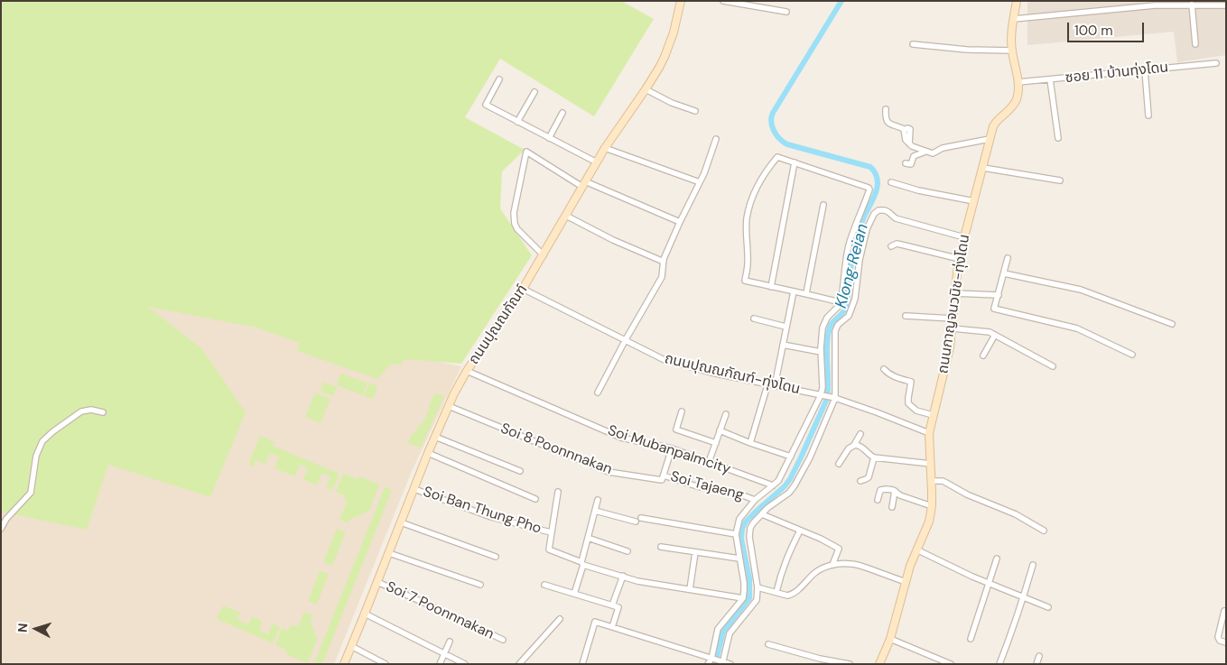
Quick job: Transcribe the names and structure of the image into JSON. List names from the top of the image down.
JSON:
{
  "streets": {
    "street": [
      "ซอย 11 บ้านทุ่งโดน",
      "ถนนกาญจนวนิช-ทุ่งโดน",
      "ถนนปุณณกัณฑ์",
      "ถนนปุณณกัณฑ์-ทุ่งโดน",
      "Soi 8 Poonnnakan",
      "Soi Mubanpalmcity",
      "Soi Tajaeng",
      "Soi Ban Thung Pho",
      "Soi 7 Poonnnakan"
    ]
  },
  "crossings": [
    ["ซอย 11 บ้านทุ่งโดน", "ถนนกาญจนวนิช-ทุ่งโดน"],
    ["ถนนกาญจนวนิช-ทุ่งโดน", "ถนนปุณณกัณฑ์-ทุ่งโดน"],
    ["ถนนปุณณกัณฑ์", "ถนนปุณณกัณฑ์-ทุ่งโดน"],
    ["ถนนปุณณกัณฑ์", "Soi 8 Poonnnakan"],
    ["ถนนปุณณกัณฑ์", "Soi Mubanpalmcity"],
    ["ถนนปุณณกัณฑ์", "Soi Ban Thung Pho"],
    ["ถนนปุณณกัณฑ์", "Soi 7 Poonnnakan"],
    ["Soi 8 Poonnnakan", "Soi Tajaeng"]
  ],
  "water": ["Klong Reian"],
  "scale_bar": "100 m",
  "north": "left"
}
